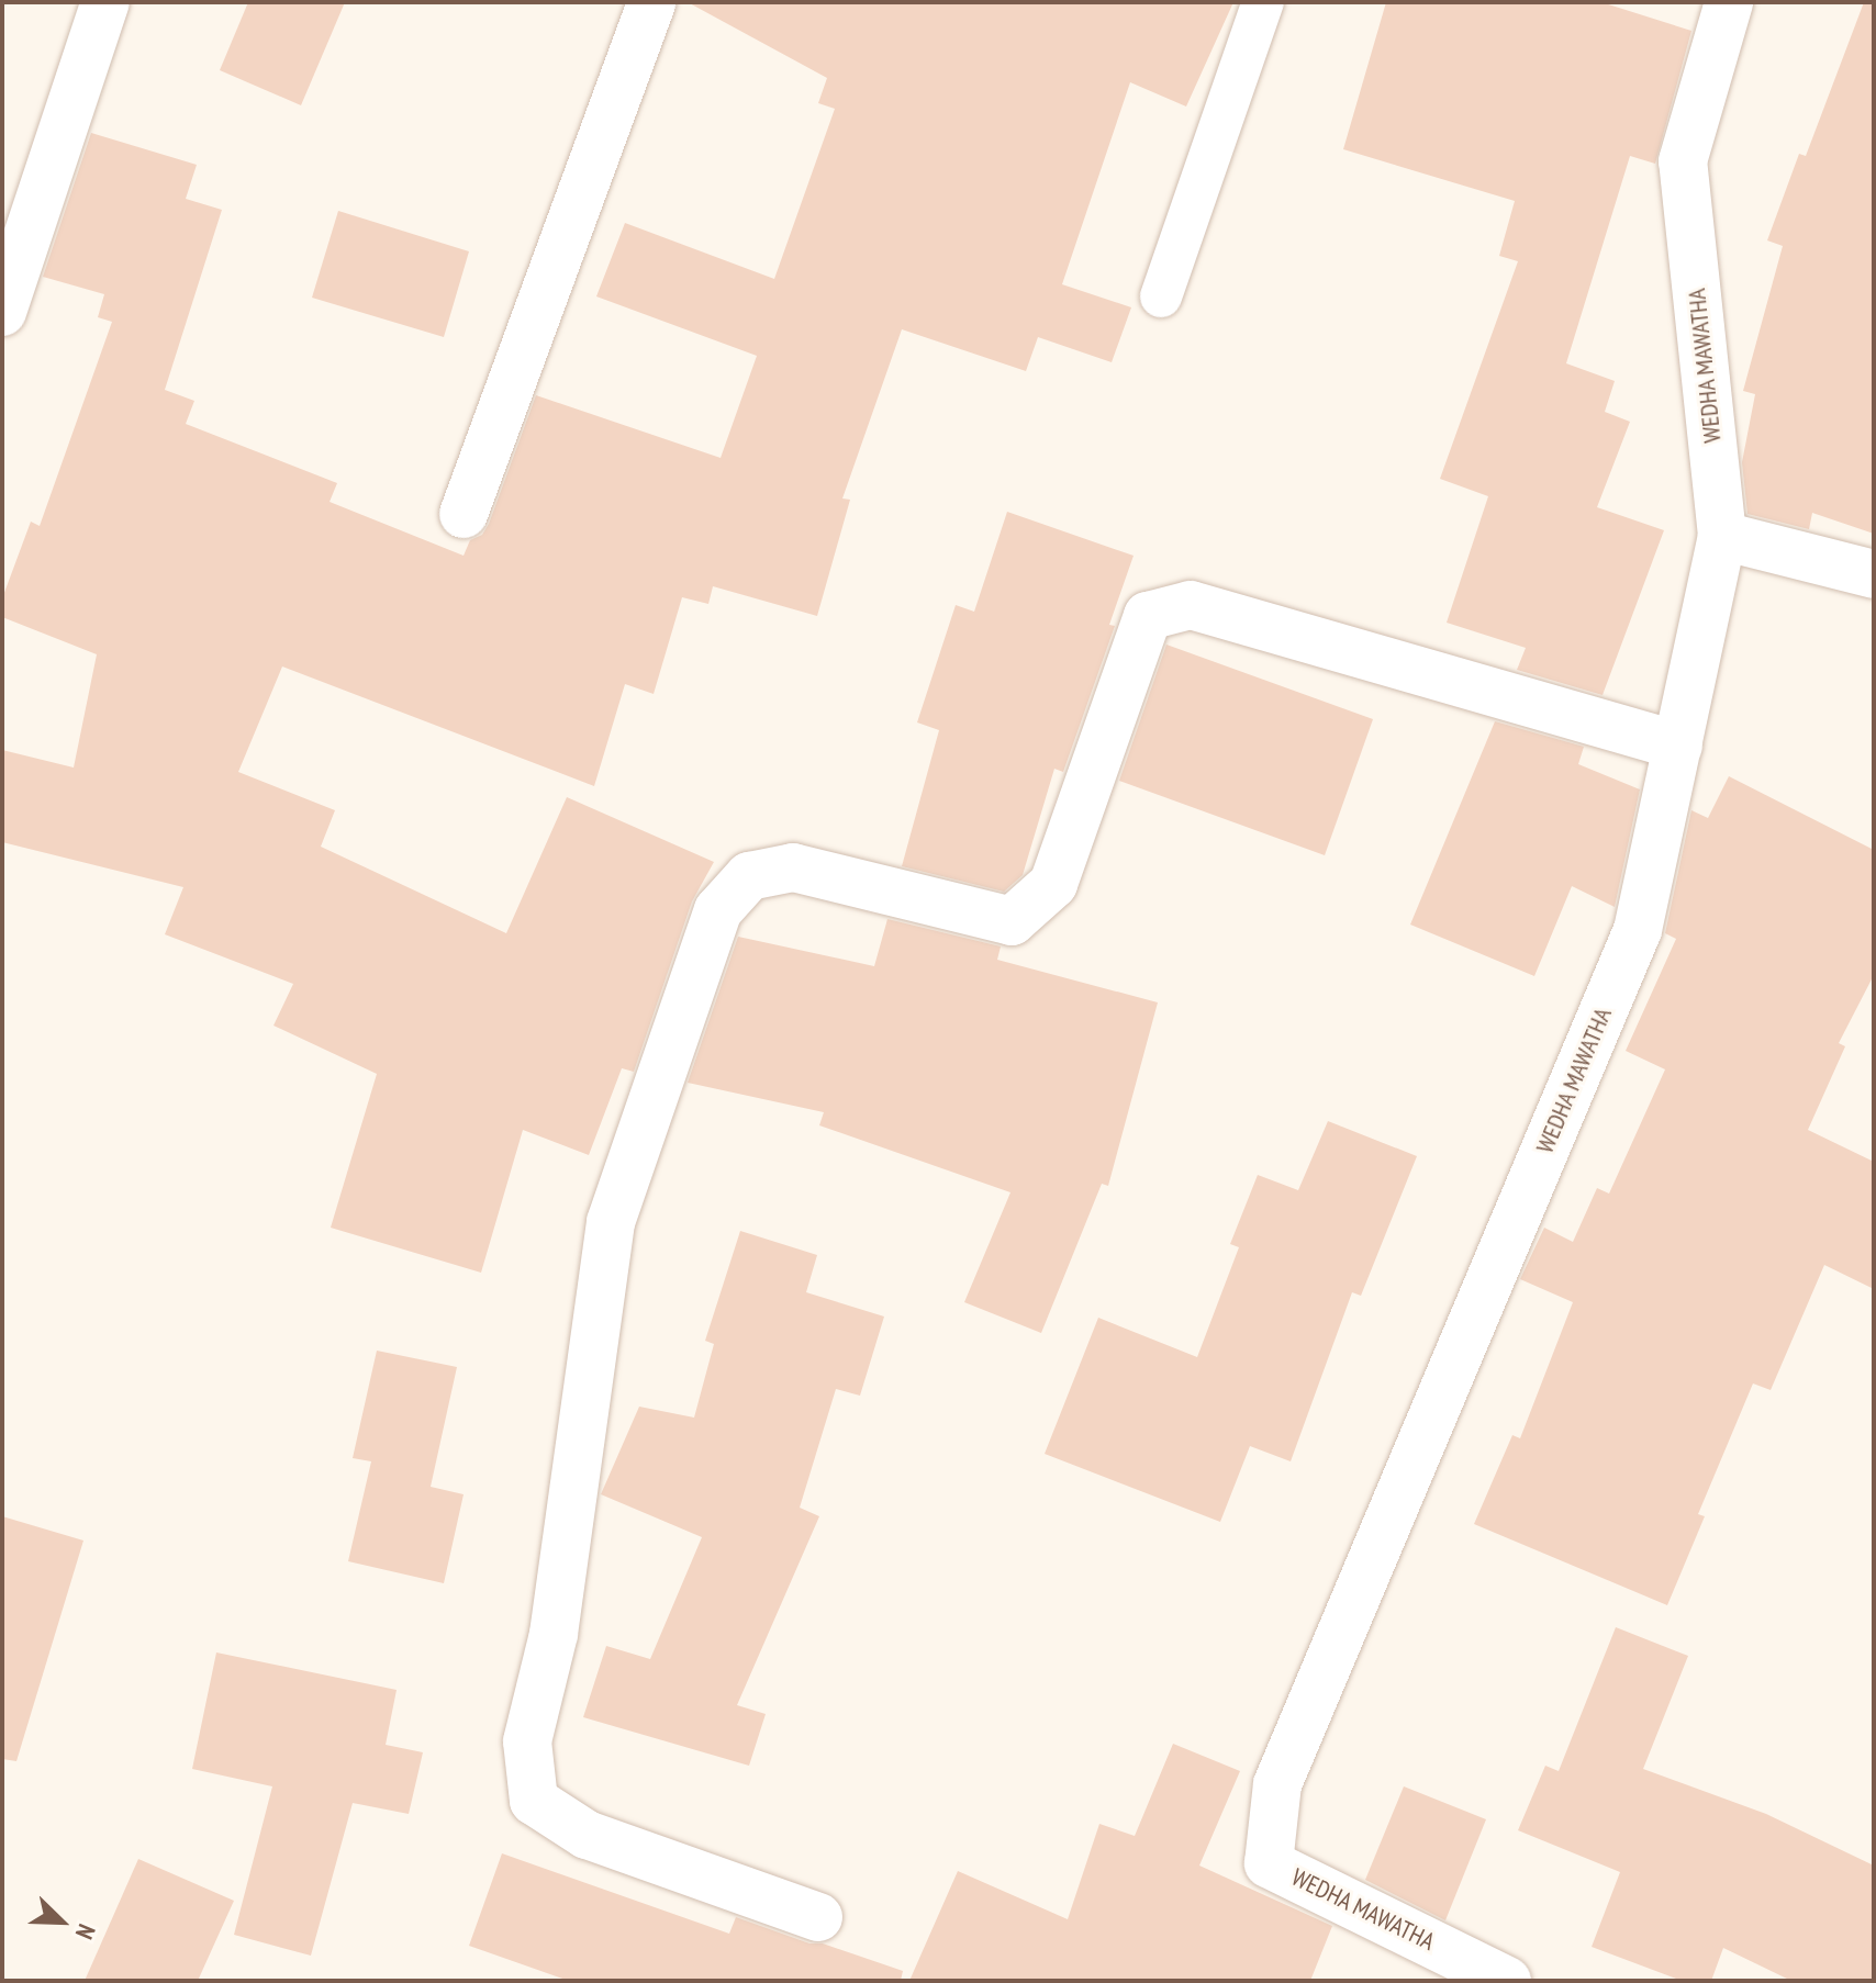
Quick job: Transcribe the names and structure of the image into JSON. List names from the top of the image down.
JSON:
{
  "streets": {
    "street": ["WEDHA MAWATHA"]
  },
  "north": "bottom right"
}
